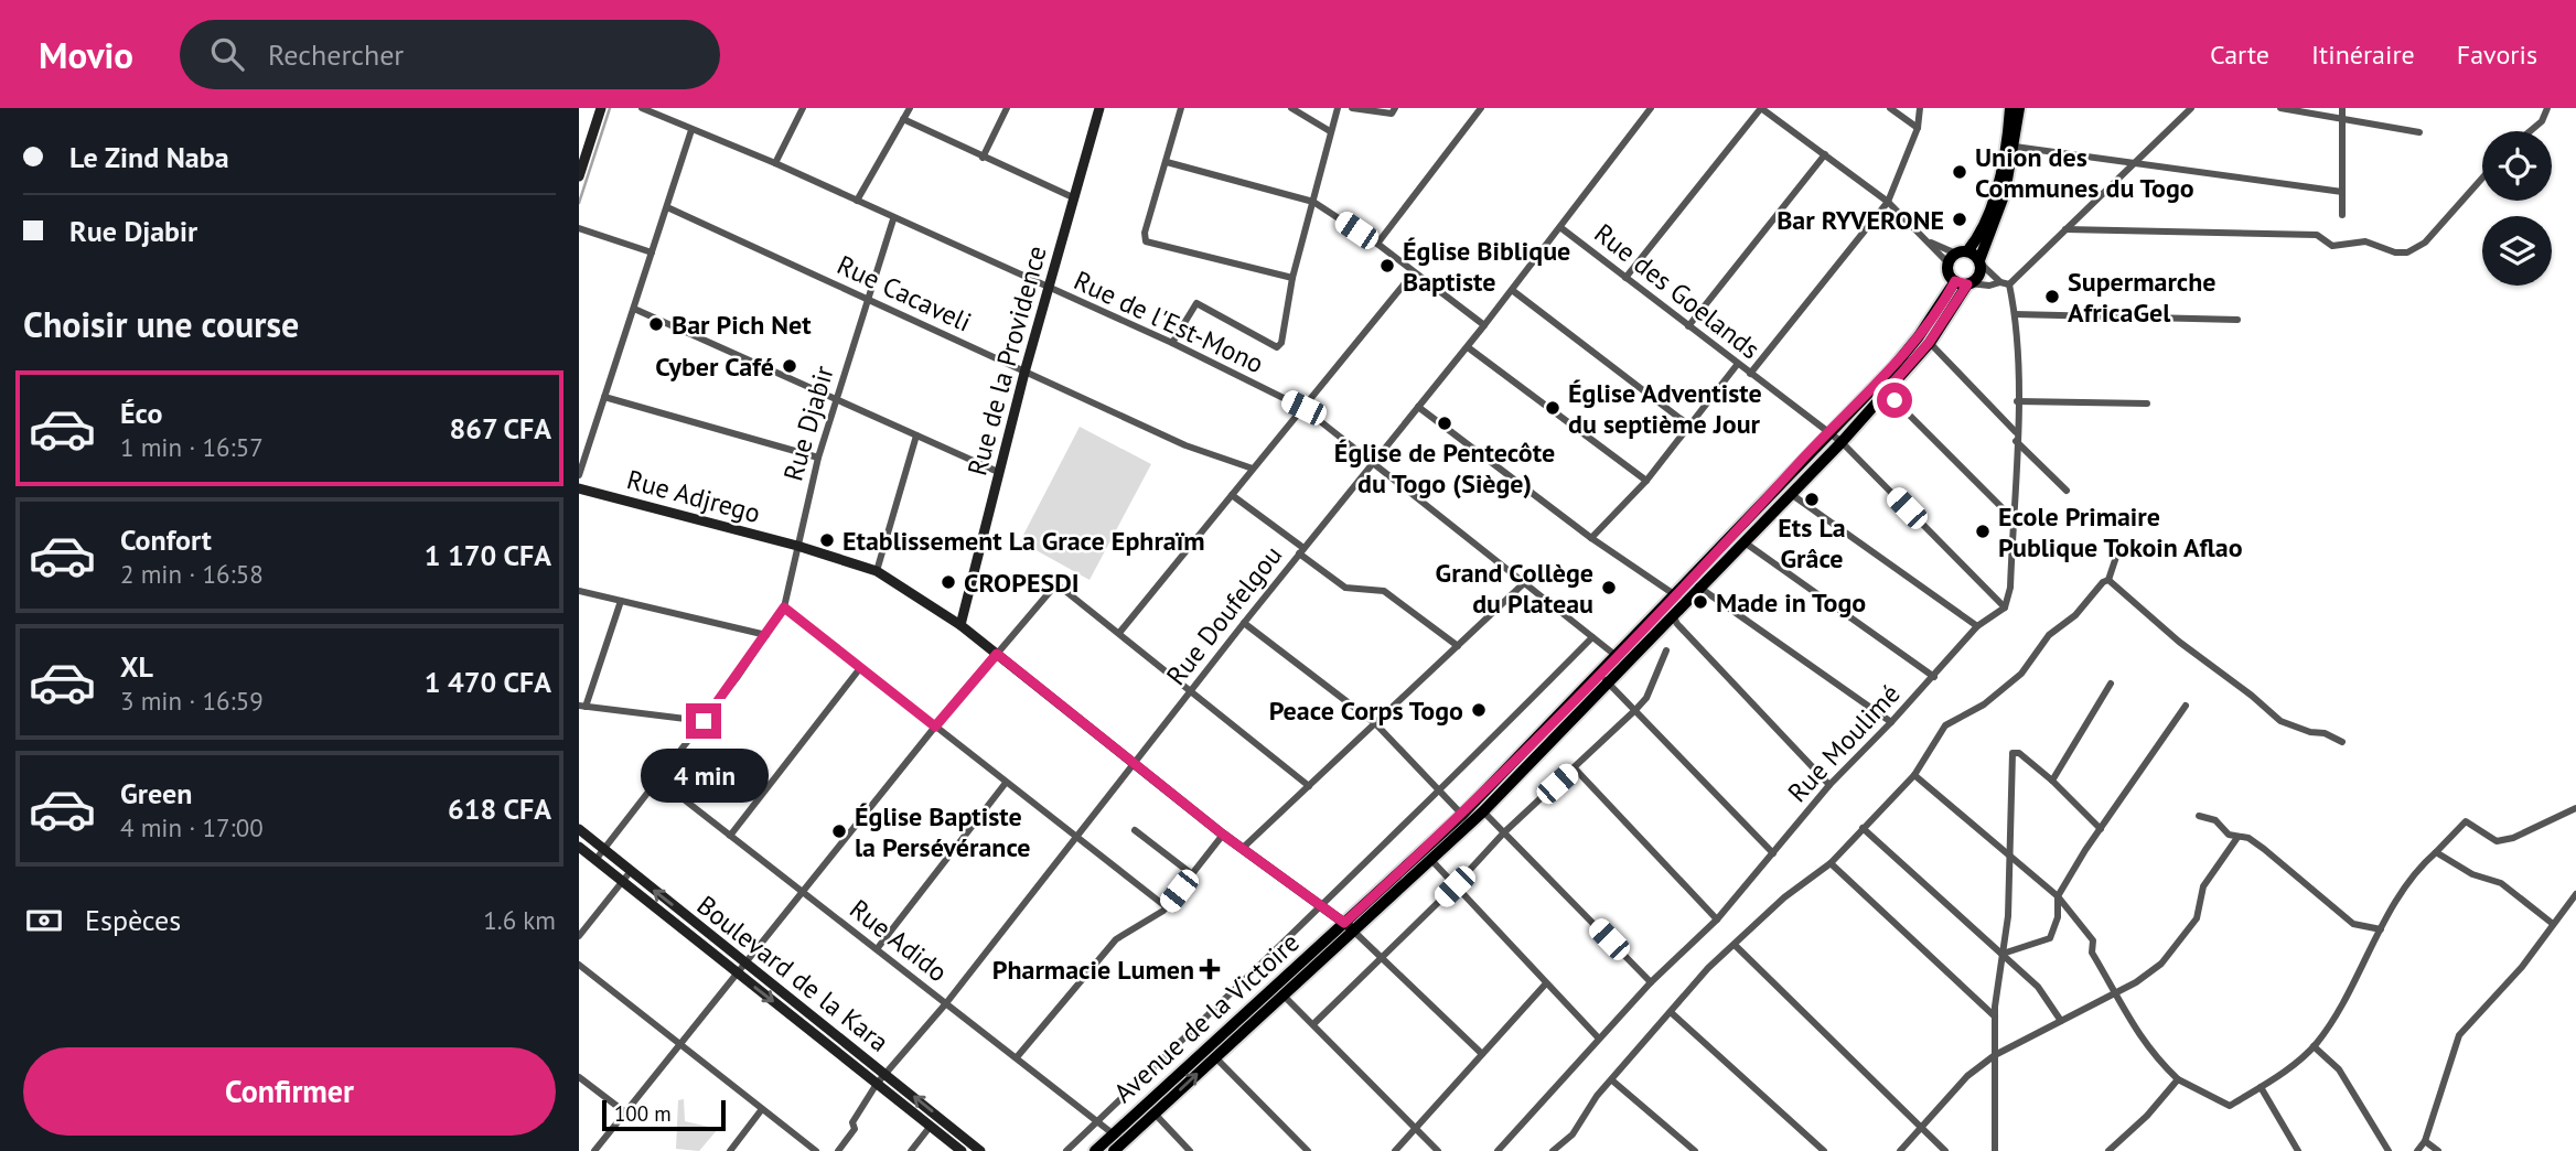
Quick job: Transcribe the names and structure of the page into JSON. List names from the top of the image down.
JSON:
{
  "streets": {
    "highway": ["Avenue de la Victoire"],
    "street": [
      "Rue des Goelands",
      "Rue Cacaveli",
      "Rue de l'Est-Mono",
      "Rue de la Providence",
      "Rue Djabir",
      "Rue Adjrego",
      "Rue Doufelgou",
      "Rue Moulimé",
      "Rue Adido",
      "Boulevard de la Kara"
    ]
  },
  "crossings": [
    ["Rue des Goelands", "Rue Doufelgou"],
    ["Rue des Goelands", "Rue Moulimé"],
    ["Rue des Goelands", "Avenue de la Victoire"],
    ["Rue Cacaveli", "Rue de la Providence"],
    ["Rue Cacaveli", "Rue Djabir"],
    ["Rue de l'Est-Mono", "Rue de la Providence"],
    ["Rue de l'Est-Mono", "Rue Djabir"],
    ["Rue de l'Est-Mono", "Rue Doufelgou"],
    ["Rue de l'Est-Mono", "Avenue de la Victoire"],
    ["Rue de la Providence", "Rue Adjrego"],
    ["Rue Djabir", "Rue Adjrego"],
    ["Rue Djabir", "Rue Adido"],
    ["Rue Djabir", "Boulevard de la Kara"],
    ["Rue Adjrego", "Rue Doufelgou"],
    ["Rue Adjrego", "Avenue de la Victoire"],
    ["Rue Doufelgou", "Rue Adido"],
    ["Rue Doufelgou", "Boulevard de la Kara"],
    ["Rue Adido", "Avenue de la Victoire"]
  ],
  "places": {
    "other": [
      "Union des Communes du Togo",
      "Bar RYVERONE",
      "Église Biblique Baptiste",
      "Supermarche AfricaGel",
      "Bar Pich Net",
      "Cyber Café",
      "Église Adventiste du septième Jour",
      "Église de Pentecôte du Togo (Siège)",
      "Ets La Grâce",
      "Ecole Primaire Publique Tokoin Aflao",
      "Etablissement La Grace Ephraïm",
      "CROPESDI",
      "Grand Collège du Plateau",
      "Made in Togo",
      "Peace Corps Togo",
      "Église Baptiste la Persévérance"
    ],
    "health": ["Pharmacie Lumen"]
  },
  "scale_bar": "100 m",
  "page": {
    "header": "Movio",
    "search": "Rechercher",
    "nav": ["Carte", "Itinéraire", "Favoris"],
    "banner": ["Le Zind Naba", "Rue Djabir"],
    "heading": "Choisir une course",
    "list": [
      {
        "name": "Éco",
        "note": "1 min · 16:57",
        "value": "867 CFA"
      },
      {
        "name": "Confort",
        "note": "2 min · 16:58",
        "value": "1 170 CFA"
      },
      {
        "name": "XL",
        "note": "3 min · 16:59",
        "value": "1 470 CFA"
      },
      {
        "name": "Green",
        "note": "4 min · 17:00",
        "value": "618 CFA"
      }
    ],
    "bubble": "4 min",
    "pay": ["Espèces", "1.6 km"],
    "buttons": "Confirmer",
    "scale": "100 m"
  }
}
